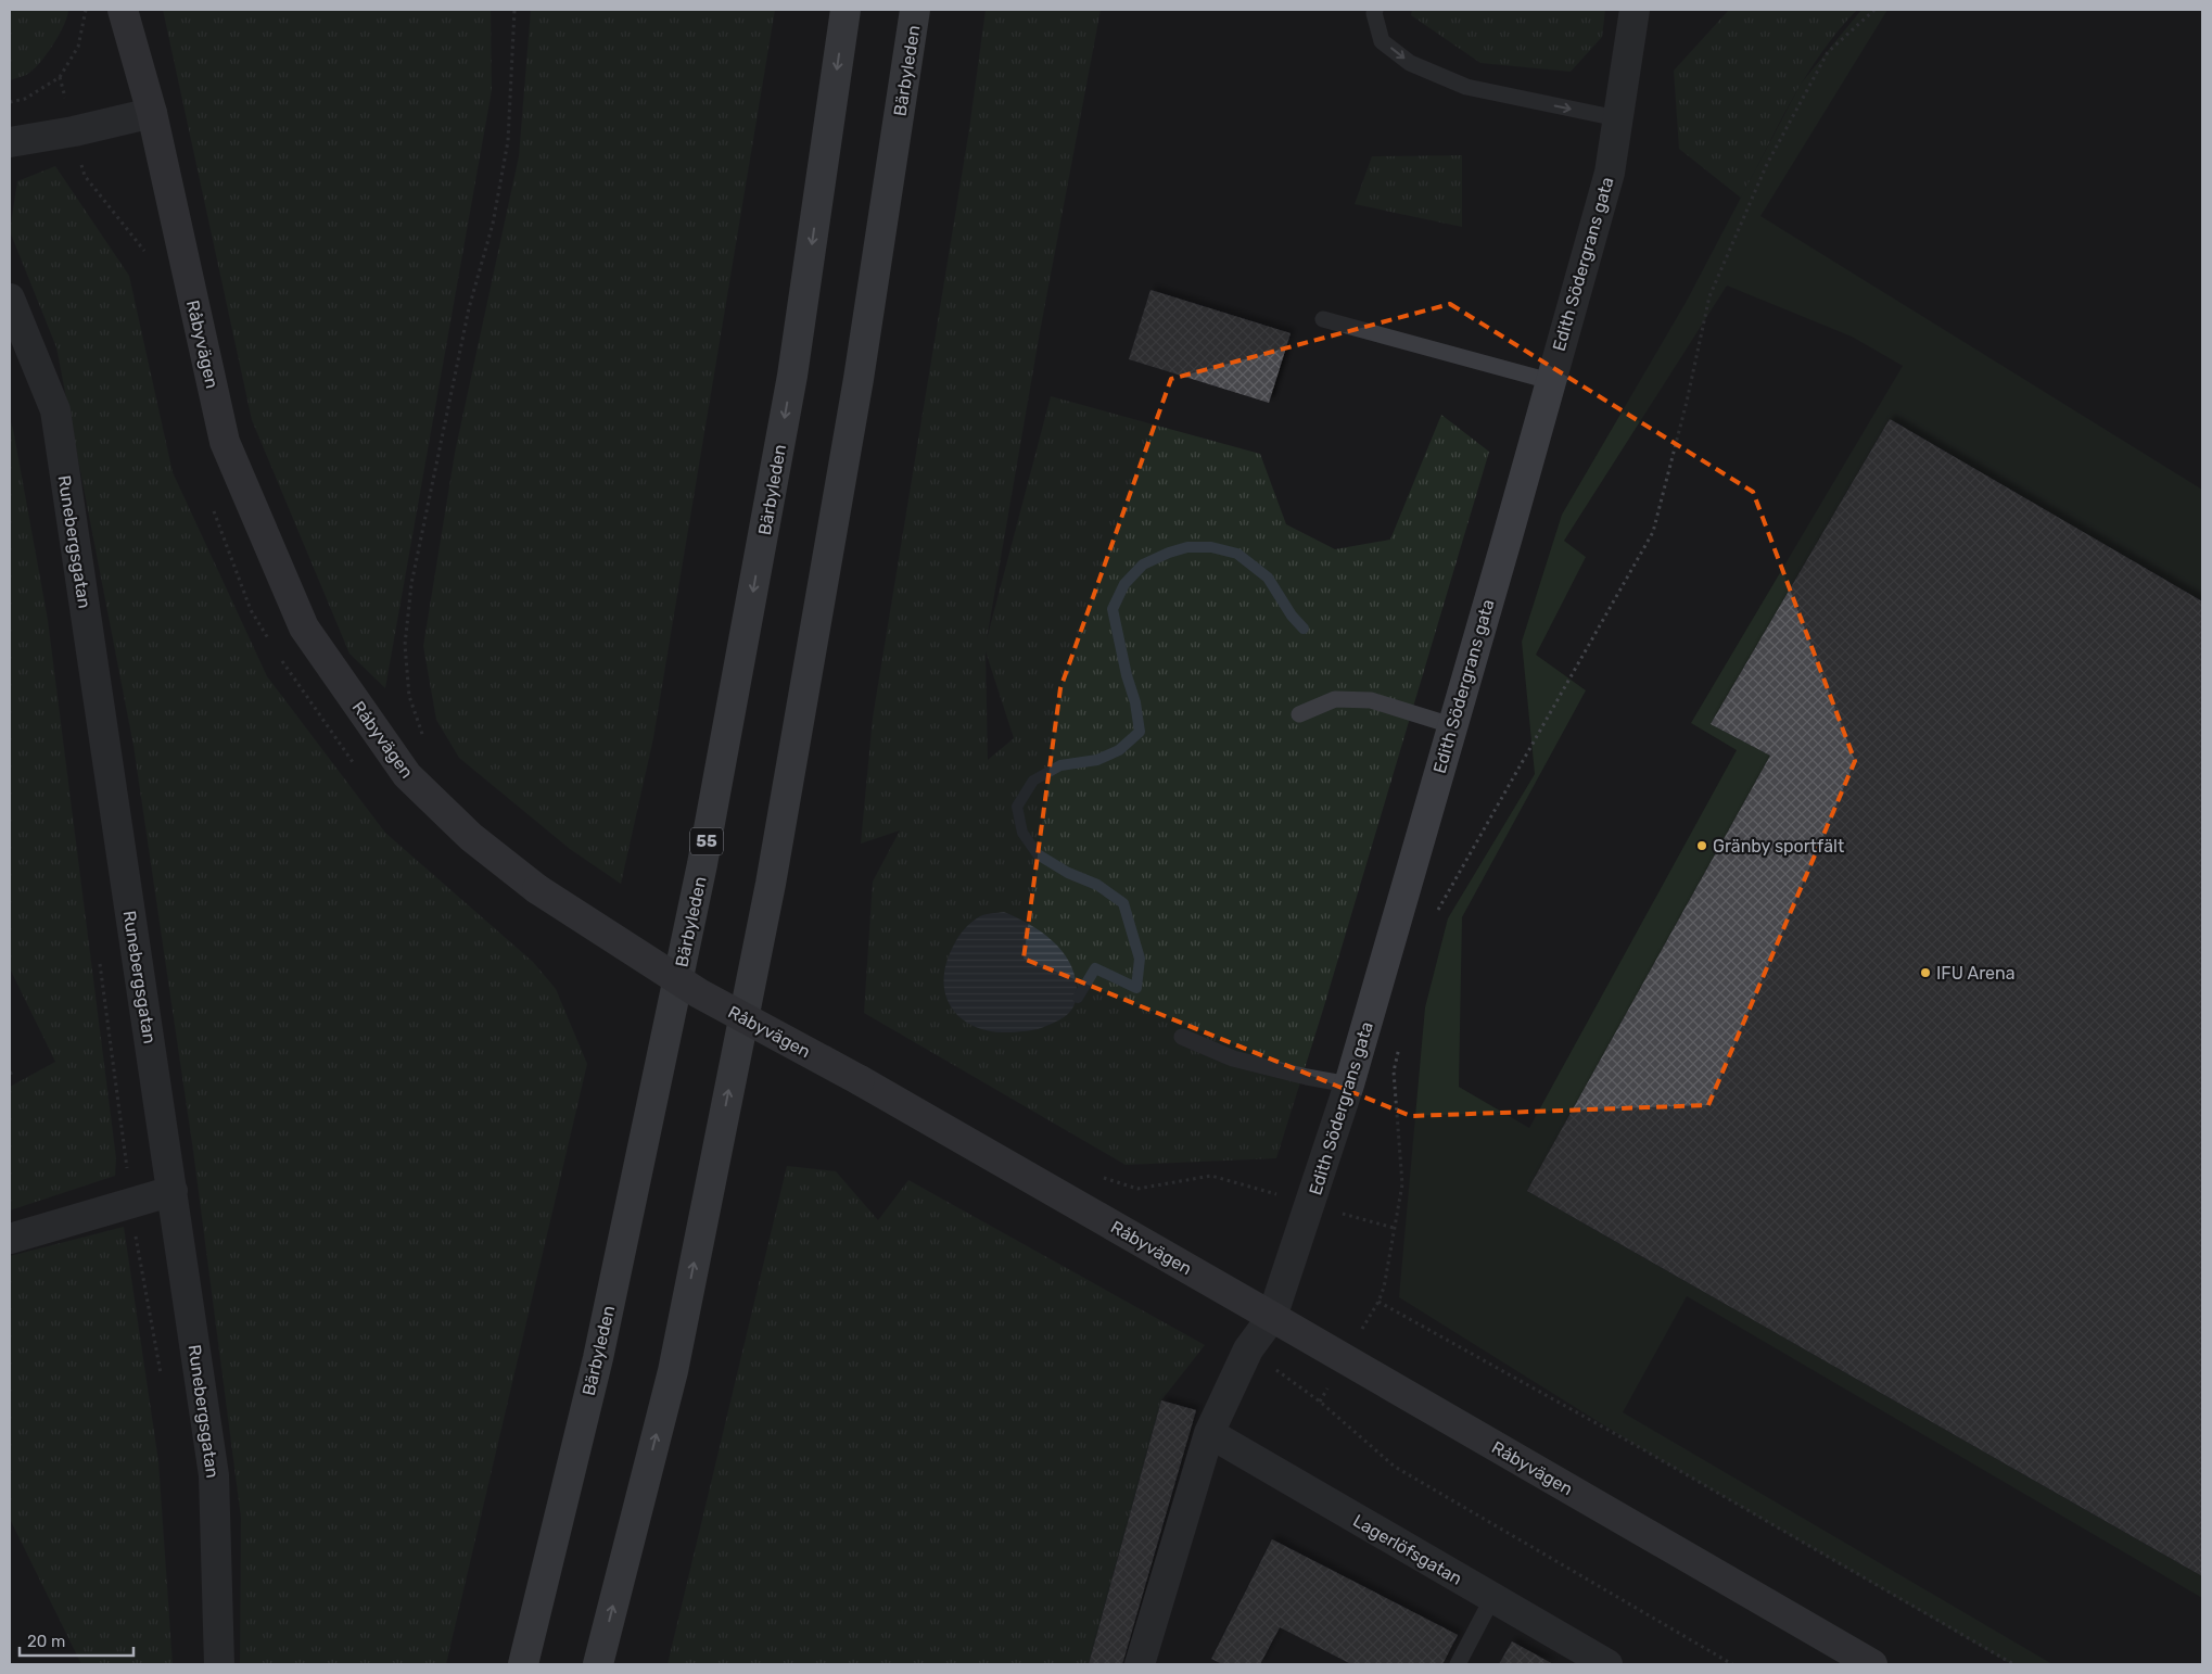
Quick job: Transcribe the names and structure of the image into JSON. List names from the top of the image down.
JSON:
{
  "streets": {
    "main road": ["Bärbyleden", "Råbyvägen", "55"],
    "street": ["Edith Södergrans gata", "Runebergsgatan", "Lagerlöfsgatan"]
  },
  "crossings": [
    ["Edith Södergrans gata", "Råbyvägen"]
  ],
  "places": ["Gränby sportfält", "IFU Arena"],
  "scale_bar": "20 m"
}
